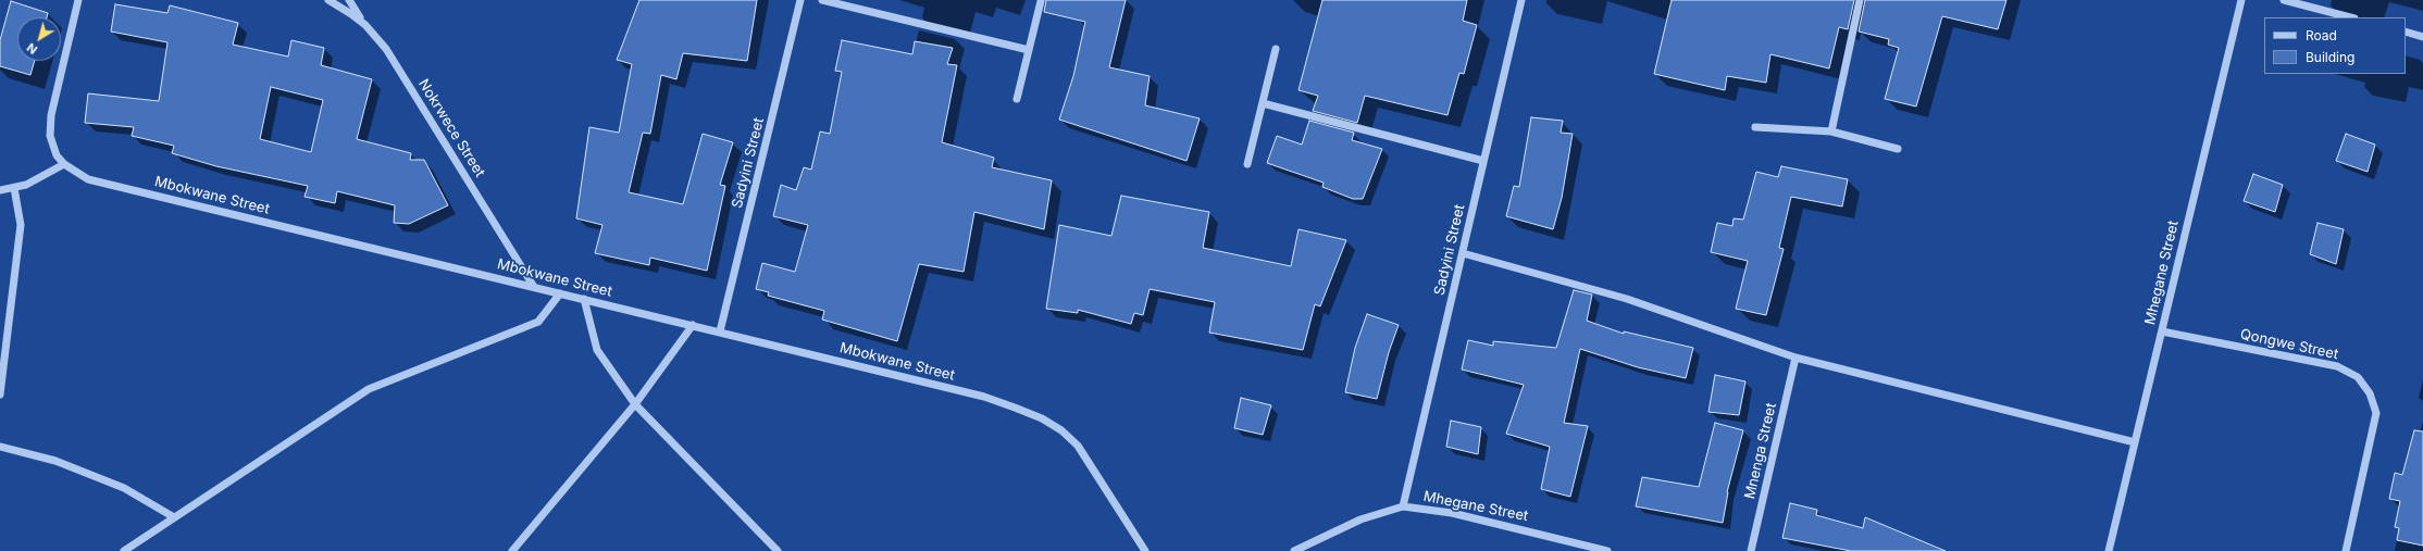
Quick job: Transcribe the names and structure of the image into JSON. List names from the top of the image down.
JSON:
{
  "streets": {
    "street": [
      "Nokrwece Street",
      "Sadyini Street",
      "Mbokwane Street",
      "Mhegane Street",
      "Qongwe Street",
      "Mnenga Street"
    ]
  },
  "crossings": [
    ["Nokrwece Street", "Mbokwane Street"],
    ["Sadyini Street", "Mbokwane Street"],
    ["Sadyini Street", "Mhegane Street"],
    ["Mhegane Street", "Qongwe Street"]
  ],
  "legend": ["Road", "Building"],
  "north": "bottom left"
}
